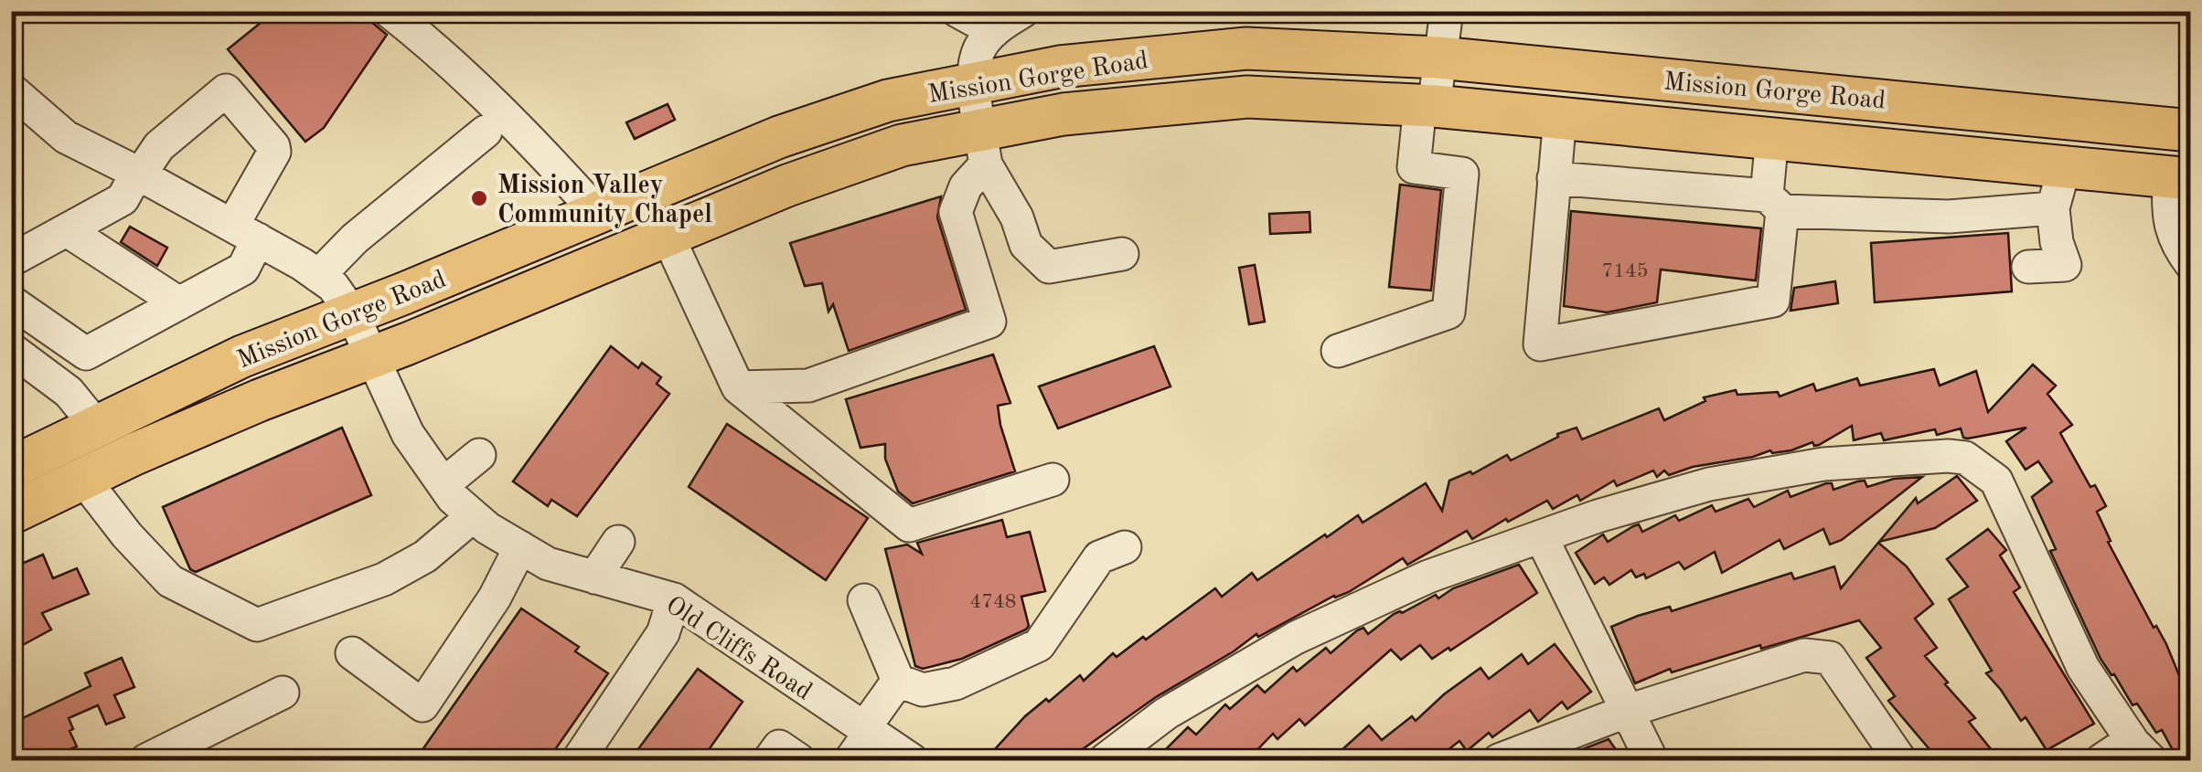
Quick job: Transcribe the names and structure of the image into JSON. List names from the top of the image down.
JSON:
{
  "streets": {
    "main road": ["Mission Gorge Road"],
    "street": ["Old Cliffs Road"]
  },
  "crossings": [
    ["Mission Gorge Road", "Old Cliffs Road"]
  ],
  "places": ["Mission Valley Community Chapel"],
  "house_numbers": ["7145", "4748"]
}
